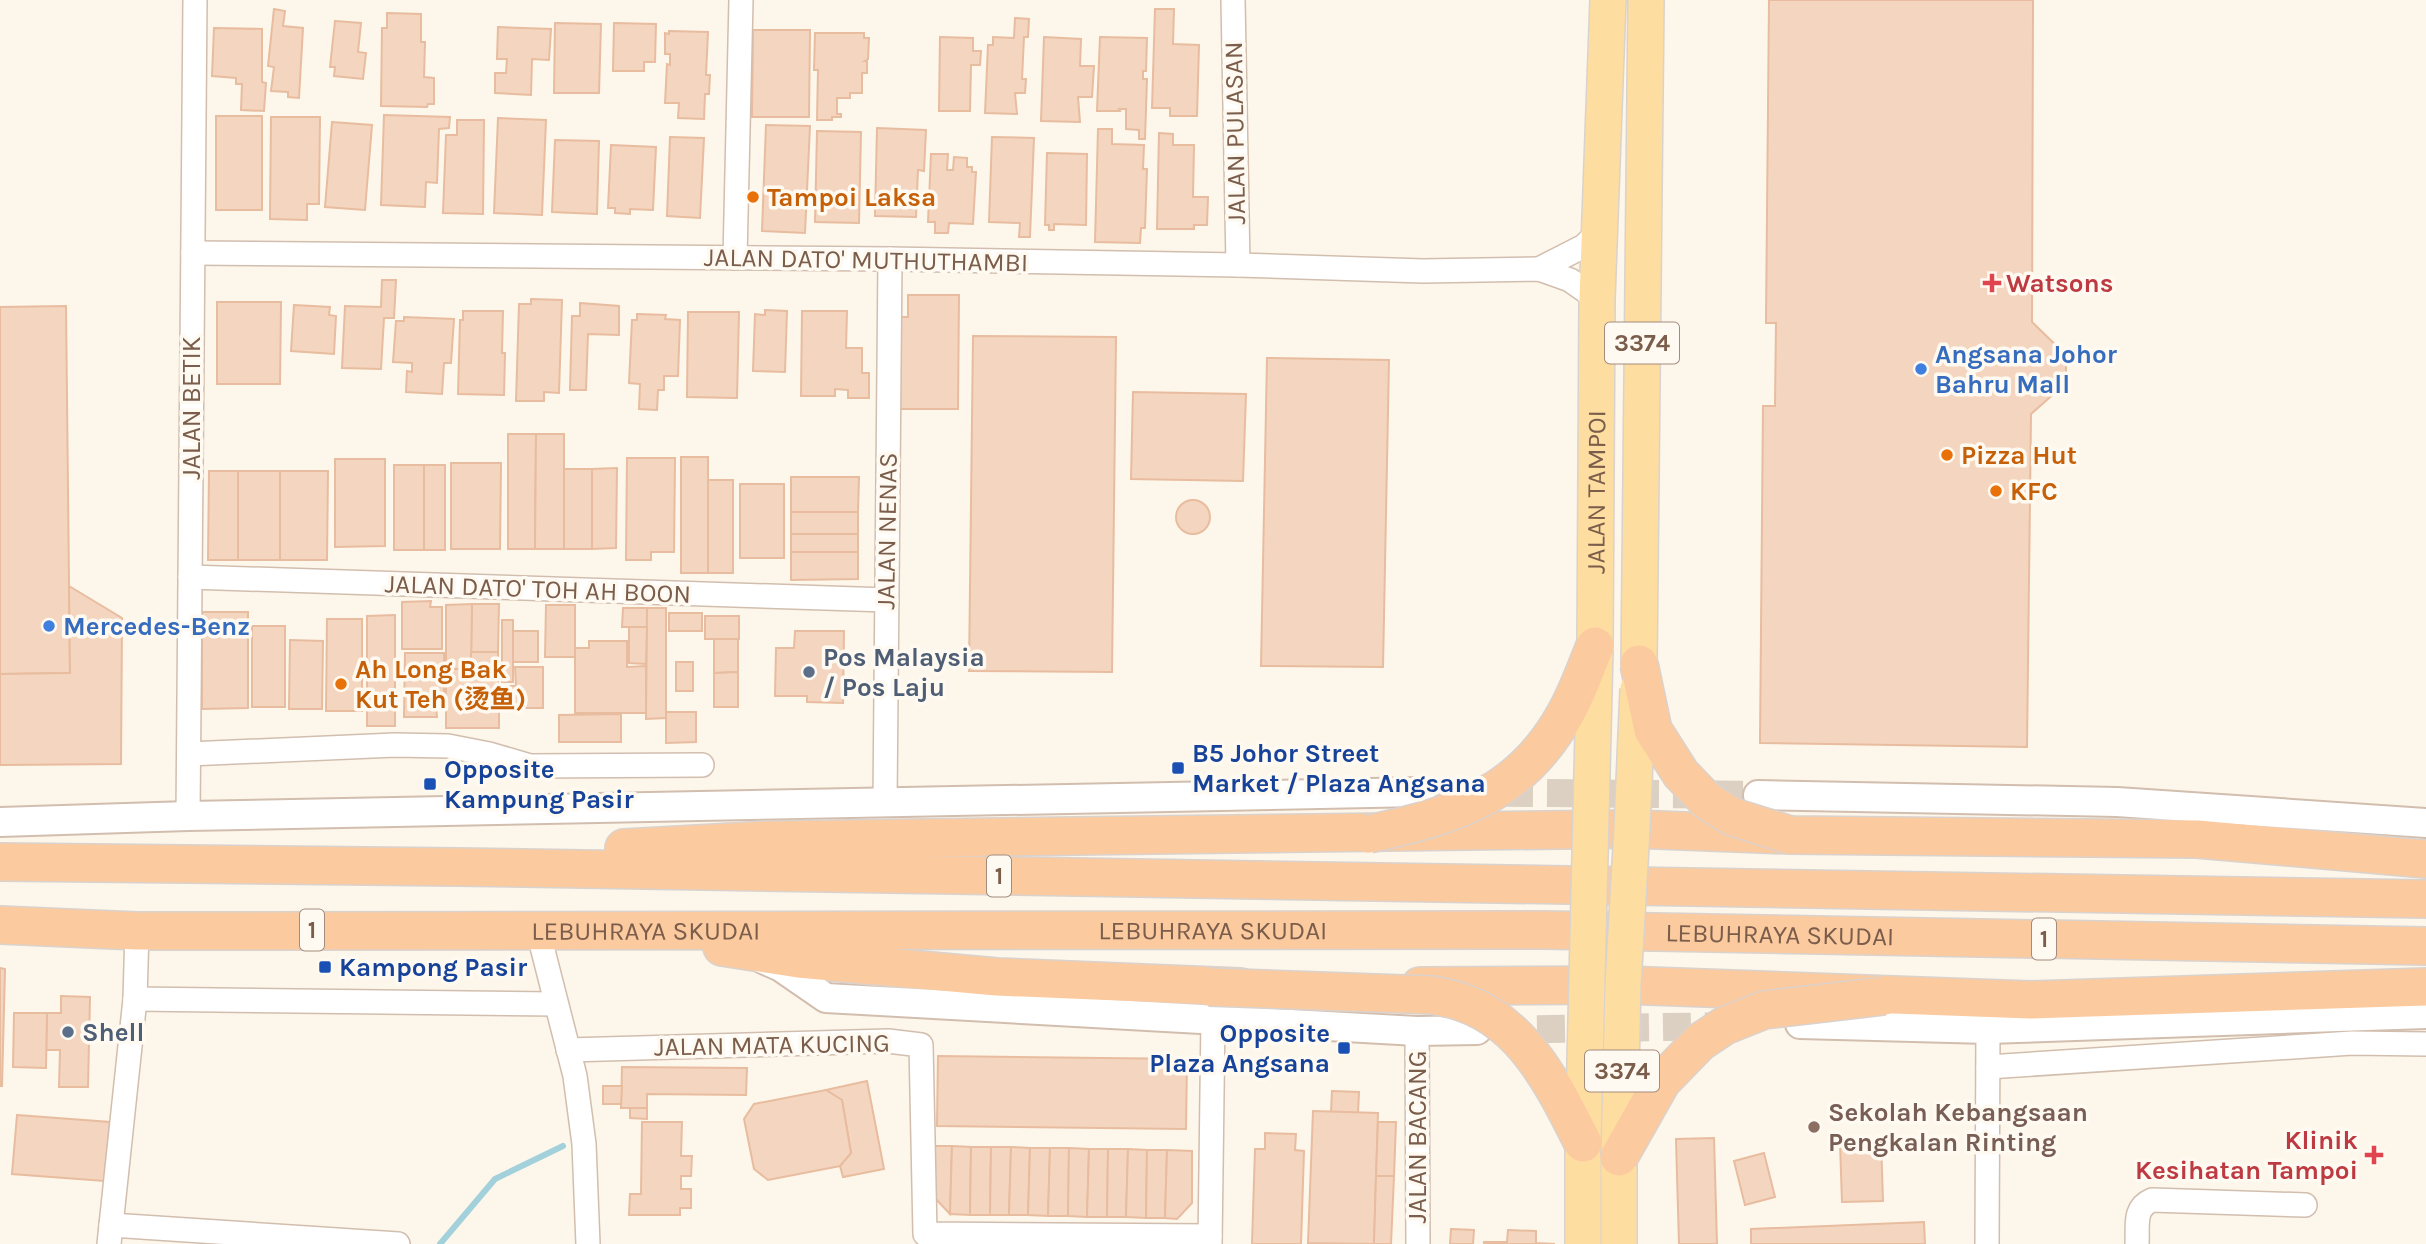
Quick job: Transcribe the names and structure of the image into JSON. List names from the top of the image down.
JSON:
{
  "streets": {
    "highway": ["1", "LEBUHRAYA SKUDAI"],
    "main road": ["3374", "JALAN TAMPOI"],
    "street": [
      "JALAN PULASAN",
      "JALAN DATO' MUTHUTHAMBI",
      "JALAN BETIK",
      "JALAN NENAS",
      "JALAN DATO' TOH AH BOON",
      "JALAN MATA KUCING",
      "JALAN BACANG"
    ]
  },
  "crossings": [
    ["JALAN PULASAN", "JALAN DATO' MUTHUTHAMBI"],
    ["JALAN DATO' MUTHUTHAMBI", "JALAN BETIK"],
    ["JALAN DATO' MUTHUTHAMBI", "JALAN TAMPOI"],
    ["JALAN DATO' MUTHUTHAMBI", "JALAN NENAS"],
    ["3374", "JALAN TAMPOI"],
    ["JALAN BETIK", "JALAN DATO' TOH AH BOON"],
    ["JALAN NENAS", "JALAN DATO' TOH AH BOON"]
  ],
  "places": {
    "other": [
      "Tampoi Laksa",
      "Angsana Johor Bahru Mall",
      "Pizza Hut",
      "KFC",
      "Mercedes-Benz",
      "Pos Malaysia / Pos Laju",
      "Ah Long Bak Kut Teh (烫鱼)",
      "Shell",
      "Sekolah Kebangsaan Pengkalan Rinting"
    ],
    "health": ["Watsons", "Klinik Kesihatan Tampoi"],
    "transit": [
      "B5 Johor Street Market / Plaza Angsana",
      "Opposite Kampung Pasir",
      "Kampong Pasir",
      "Opposite Plaza Angsana"
    ]
  }
}
